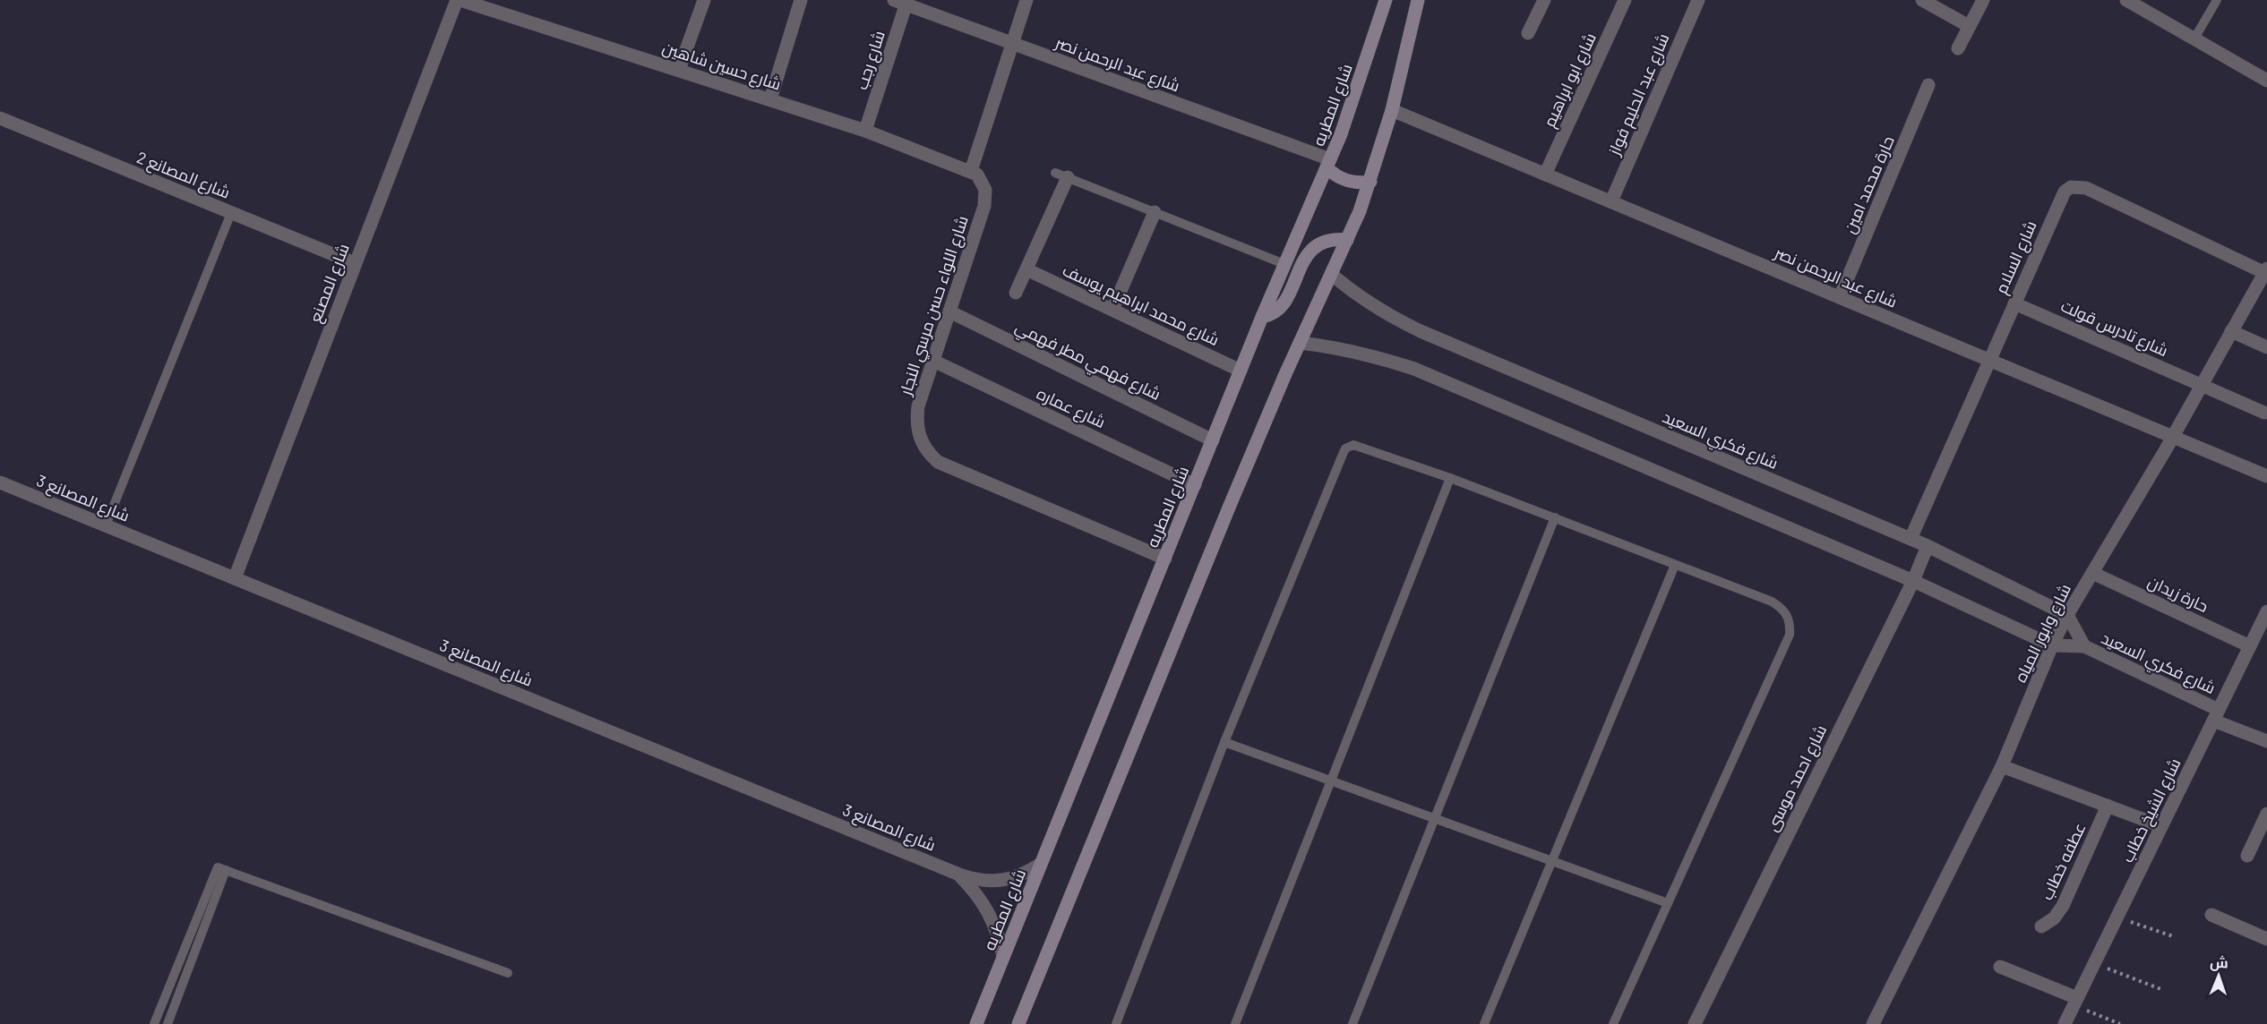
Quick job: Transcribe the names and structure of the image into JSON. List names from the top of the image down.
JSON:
{
  "streets": {
    "main road": ["شارع المطريه"],
    "street": [
      "شارع رجب",
      "شارع عبد الرحمن نصر",
      "شارع حسين شاهين",
      "شارع ابو ابراهيم",
      "شارع عبد الحليم فواز",
      "شارع المصانع 2",
      "حارة محمد امين",
      "شارع السلام",
      "شارع المصنع",
      "شارع محمد ابراهيم يوسف",
      "شارع اللواء حسن مرسي النجار",
      "شارع تادرس قولت",
      "شارع فهمي مطر فهمي",
      "شارع عماره",
      "شارع فكري السعيد",
      "شارع المصانع 3",
      "حارة زيدان",
      "شارع وابور المياه",
      "شارع احمد موسى",
      "شارع الشيخ خطاب",
      "عطفه خطاب"
    ]
  },
  "crossings": [
    ["شارع رجب", "شارع عبد الرحمن نصر"],
    ["شارع رجب", "شارع حسين شاهين"],
    ["شارع عبد الرحمن نصر", "شارع ابو ابراهيم"],
    ["شارع عبد الرحمن نصر", "شارع عبد الحليم فواز"],
    ["شارع عبد الرحمن نصر", "شارع المطريه"],
    ["شارع عبد الرحمن نصر", "حارة محمد امين"],
    ["شارع عبد الرحمن نصر", "شارع السلام"],
    ["شارع عبد الرحمن نصر", "شارع وابور المياه"],
    ["شارع حسين شاهين", "شارع اللواء حسن مرسي النجار"],
    ["شارع المطريه", "شارع محمد ابراهيم يوسف"],
    ["شارع المطريه", "شارع اللواء حسن مرسي النجار"],
    ["شارع المطريه", "شارع فهمي مطر فهمي"],
    ["شارع المطريه", "شارع عماره"],
    ["شارع المطريه", "شارع المصانع 3"],
    ["شارع المصانع 2", "شارع المصنع"],
    ["شارع السلام", "شارع تادرس قولت"],
    ["شارع السلام", "شارع فكري السعيد"],
    ["شارع السلام", "شارع وابور المياه"],
    ["شارع المصنع", "شارع المصانع 3"],
    ["شارع اللواء حسن مرسي النجار", "شارع فهمي مطر فهمي"],
    ["شارع اللواء حسن مرسي النجار", "شارع عماره"],
    ["شارع تادرس قولت", "شارع وابور المياه"],
    ["شارع فكري السعيد", "شارع وابور المياه"],
    ["شارع فكري السعيد", "شارع احمد موسى"],
    ["شارع فكري السعيد", "شارع الشيخ خطاب"],
    ["حارة زيدان", "شارع وابور المياه"],
    ["حارة زيدان", "شارع الشيخ خطاب"]
  ],
  "north": "top"
}
